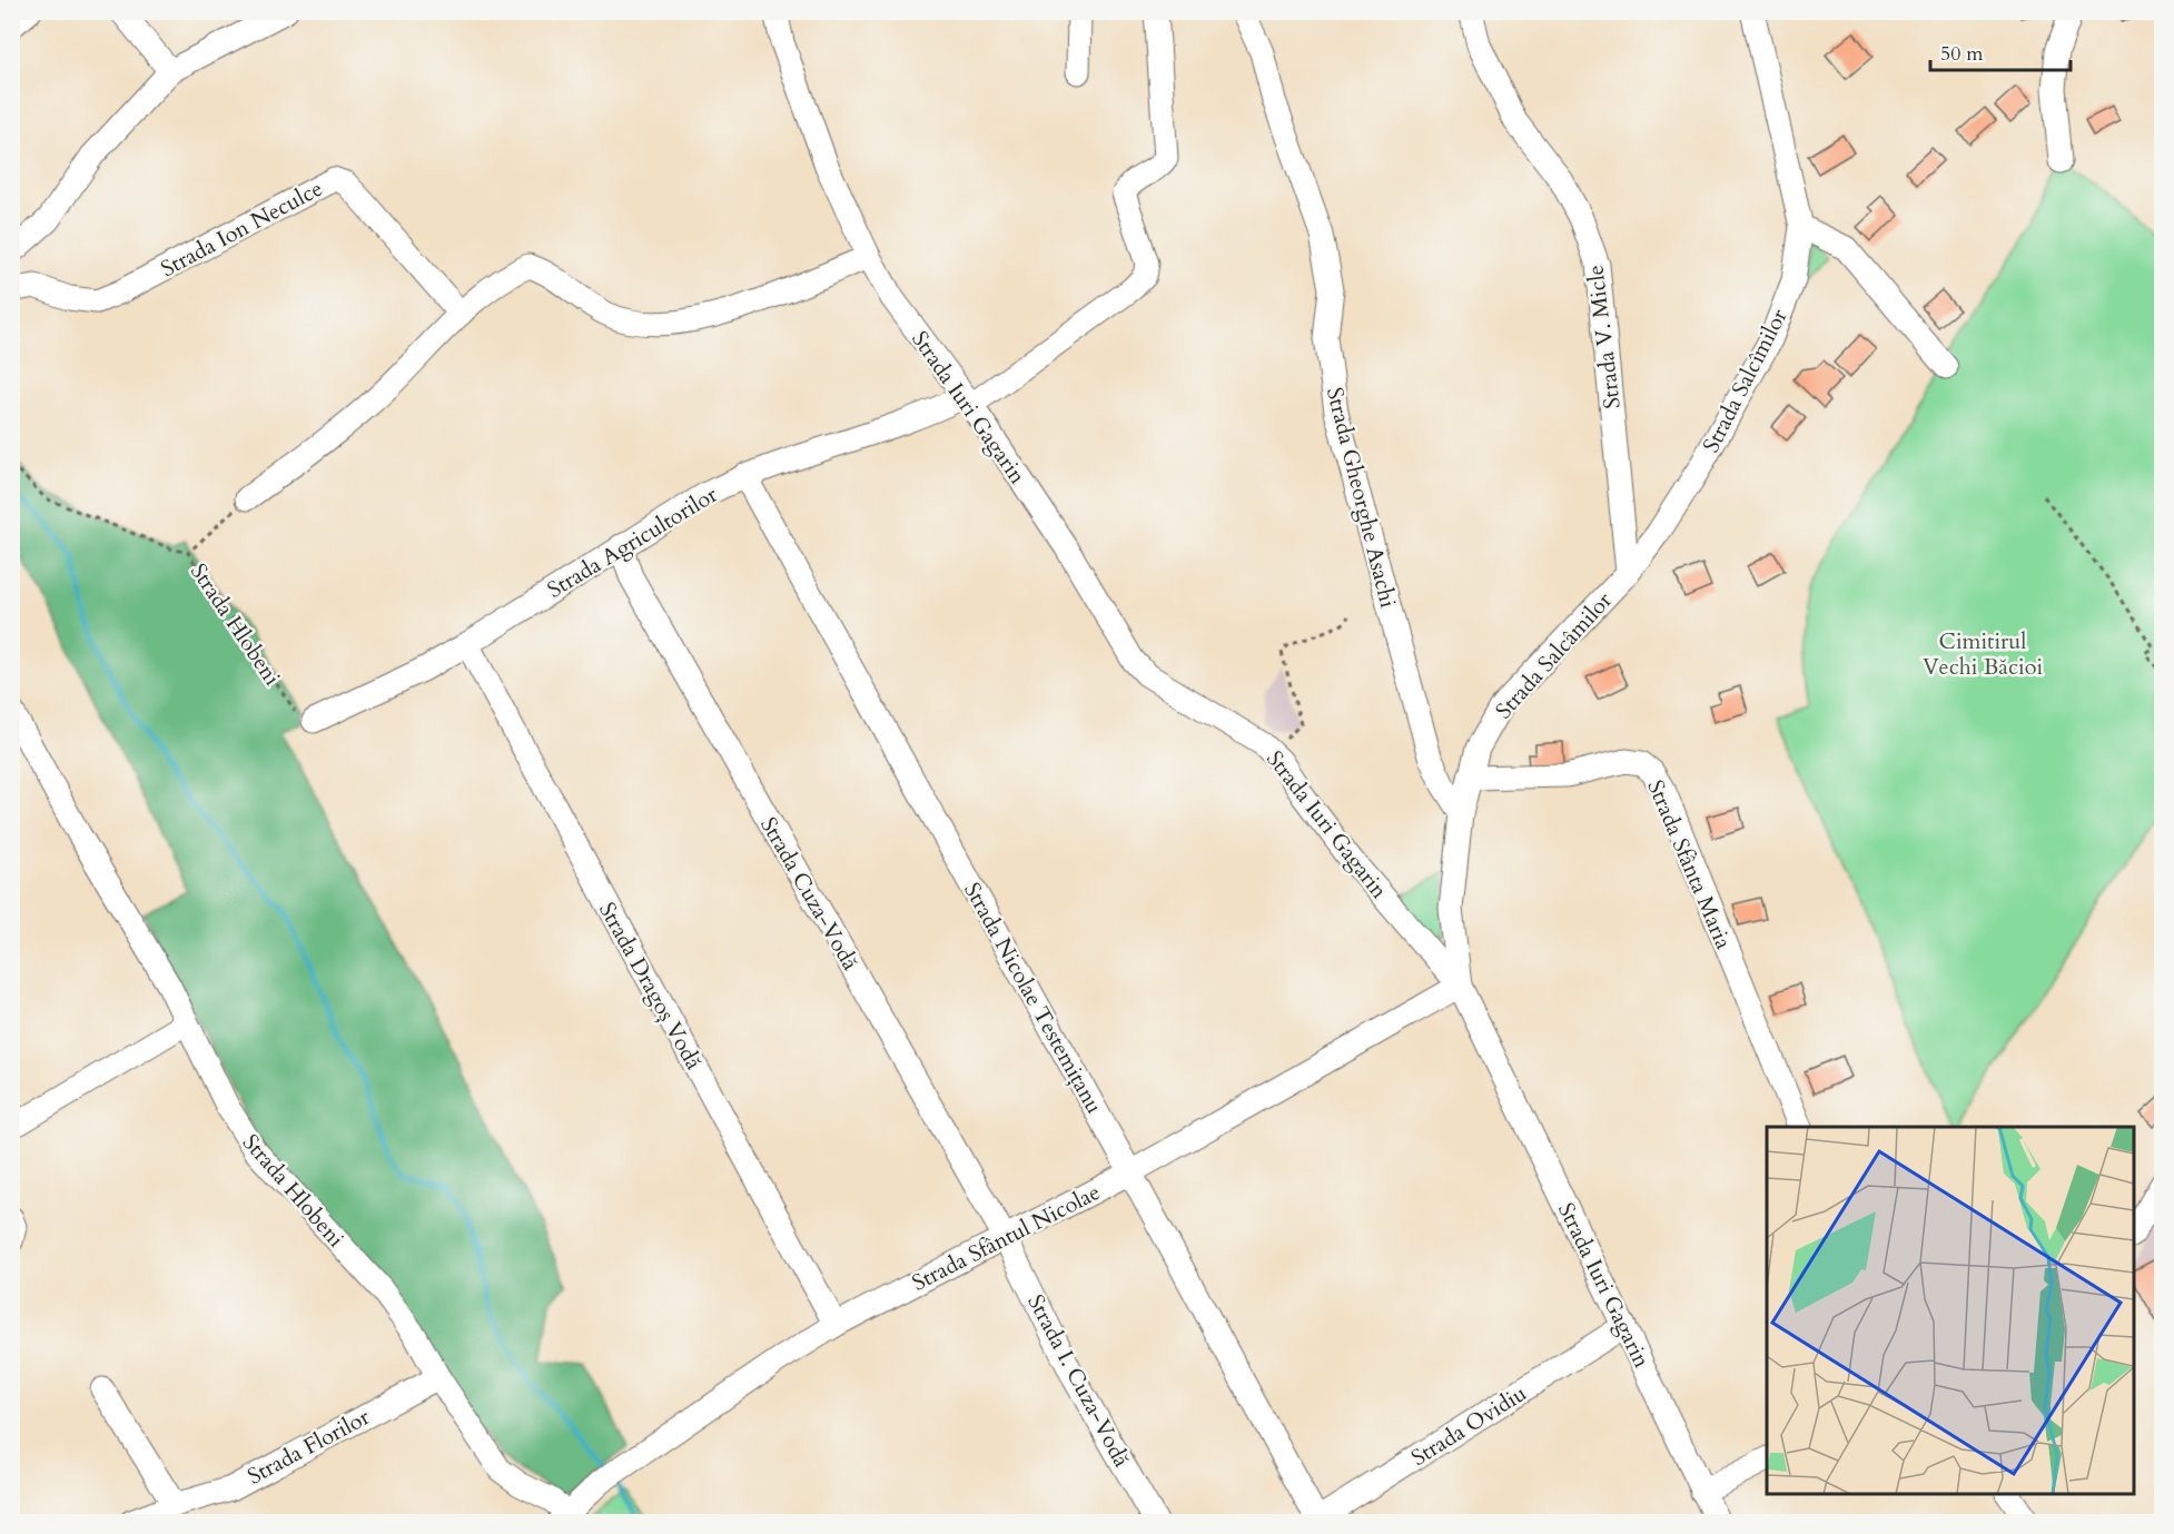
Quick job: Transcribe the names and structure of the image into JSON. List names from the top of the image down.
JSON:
{
  "streets": {
    "street": [
      "Strada Ion Neculce",
      "Strada V. Micle",
      "Strada Salcîmilor",
      "Strada Iuri Gagarin",
      "Strada Gheorghe Asachi",
      "Strada Agricultorilor",
      "Strada Hlobeni",
      "Strada Salcâmilor",
      "Strada Sfânta Maria",
      "Strada Cuza-Vodă",
      "Strada Dragoș Vodă",
      "Strada Nicolae Testemițanu",
      "Strada Sfântul Nicolae",
      "Strada I. Cuza-Vodă",
      "Strada Ovidiu",
      "Strada Florilor"
    ]
  },
  "crossings": [
    ["Strada V. Micle", "Strada Salcîmilor"],
    ["Strada V. Micle", "Strada Salcâmilor"],
    ["Strada Salcîmilor", "Strada Salcâmilor"],
    ["Strada Iuri Gagarin", "Strada Agricultorilor"],
    ["Strada Iuri Gagarin", "Strada Sfântul Nicolae"],
    ["Strada Iuri Gagarin", "Strada Ovidiu"],
    ["Strada Agricultorilor", "Strada Hlobeni"],
    ["Strada Agricultorilor", "Strada Cuza-Vodă"],
    ["Strada Agricultorilor", "Strada Dragoș Vodă"],
    ["Strada Agricultorilor", "Strada Nicolae Testemițanu"],
    ["Strada Hlobeni", "Strada Sfântul Nicolae"],
    ["Strada Hlobeni", "Strada Florilor"],
    ["Strada Salcâmilor", "Strada Sfânta Maria"],
    ["Strada Cuza-Vodă", "Strada Sfântul Nicolae"],
    ["Strada Cuza-Vodă", "Strada I. Cuza-Vodă"],
    ["Strada Dragoș Vodă", "Strada Sfântul Nicolae"],
    ["Strada Nicolae Testemițanu", "Strada Sfântul Nicolae"],
    ["Strada Nicolae Testemițanu", "Strada Ovidiu"],
    ["Strada Sfântul Nicolae", "Strada I. Cuza-Vodă"]
  ],
  "parks": ["Cimitirul Vechi Băcioi"],
  "scale_bar": "50 m"
}
